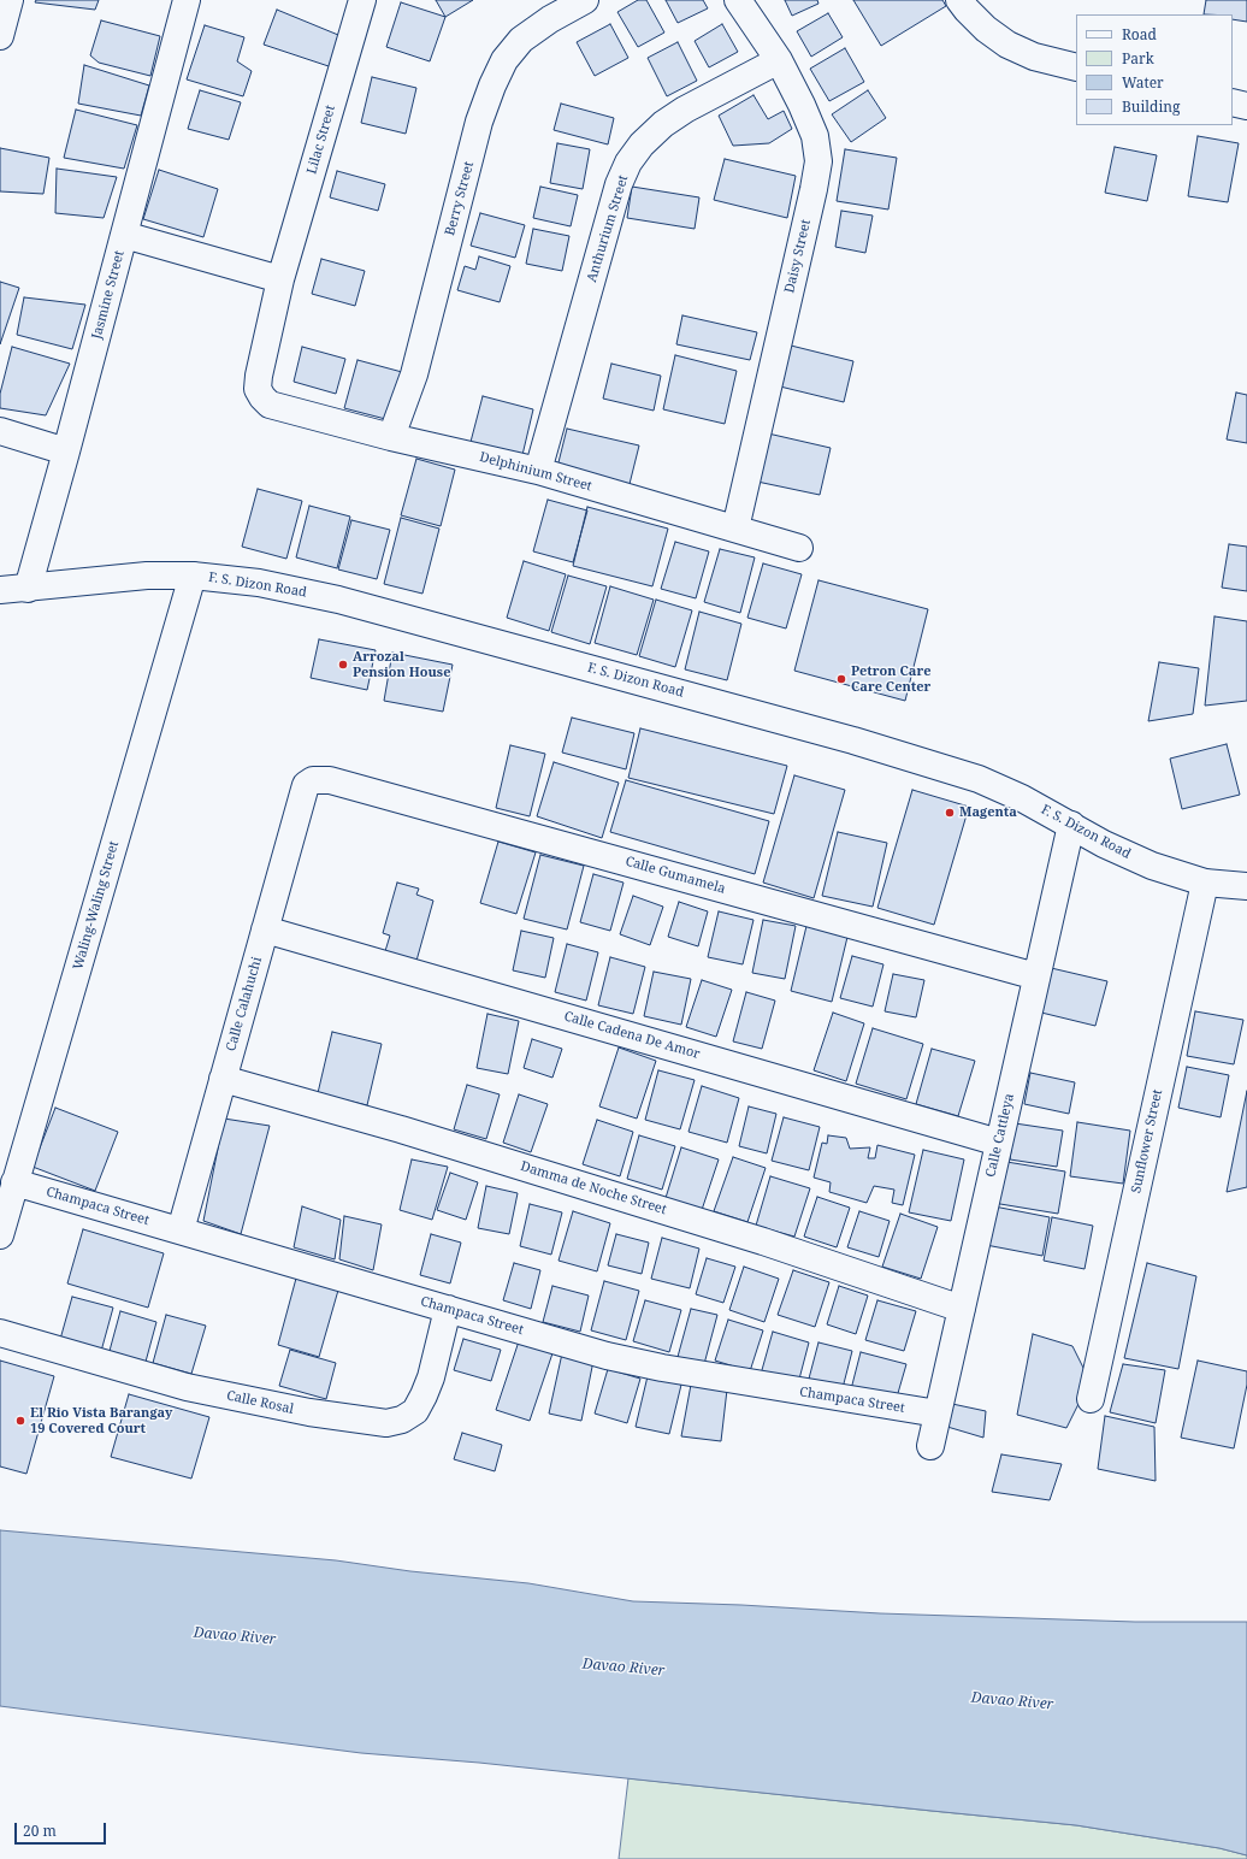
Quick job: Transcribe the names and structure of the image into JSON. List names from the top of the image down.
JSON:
{
  "streets": {
    "street": [
      "Lilac Street",
      "Berry Street",
      "Anthurium Street",
      "Daisy Street",
      "Jasmine Street",
      "Delphinium Street",
      "F. S. Dizon Road",
      "Calle Gumamela",
      "Waling-Waling Street",
      "Calle Calahuchi",
      "Calle Cadena De Amor",
      "Calle Cattleya",
      "Sunflower Street",
      "Damma de Noche Street",
      "Champaca Street",
      "Calle Rosal"
    ]
  },
  "crossings": [
    ["Lilac Street", "Delphinium Street"],
    ["Berry Street", "Delphinium Street"],
    ["Anthurium Street", "Daisy Street"],
    ["Anthurium Street", "Delphinium Street"],
    ["Daisy Street", "Delphinium Street"],
    ["Jasmine Street", "F. S. Dizon Road"],
    ["F. S. Dizon Road", "Waling-Waling Street"],
    ["F. S. Dizon Road", "Calle Cattleya"],
    ["F. S. Dizon Road", "Sunflower Street"],
    ["Calle Gumamela", "Calle Calahuchi"],
    ["Calle Gumamela", "Calle Cattleya"],
    ["Waling-Waling Street", "Champaca Street"],
    ["Calle Calahuchi", "Calle Cadena De Amor"],
    ["Calle Calahuchi", "Damma de Noche Street"],
    ["Calle Calahuchi", "Champaca Street"],
    ["Calle Cadena De Amor", "Calle Cattleya"],
    ["Calle Cattleya", "Damma de Noche Street"],
    ["Calle Cattleya", "Champaca Street"],
    ["Champaca Street", "Calle Rosal"]
  ],
  "water": ["Davao River"],
  "places": [
    "Arrozal Pension House",
    "Petron Care Care Center",
    "Magenta",
    "El Rio Vista Barangay 19 Covered Court"
  ],
  "legend": [
    "Road",
    "Park",
    "Water",
    "Building"
  ],
  "scale_bar": "20 m"
}
